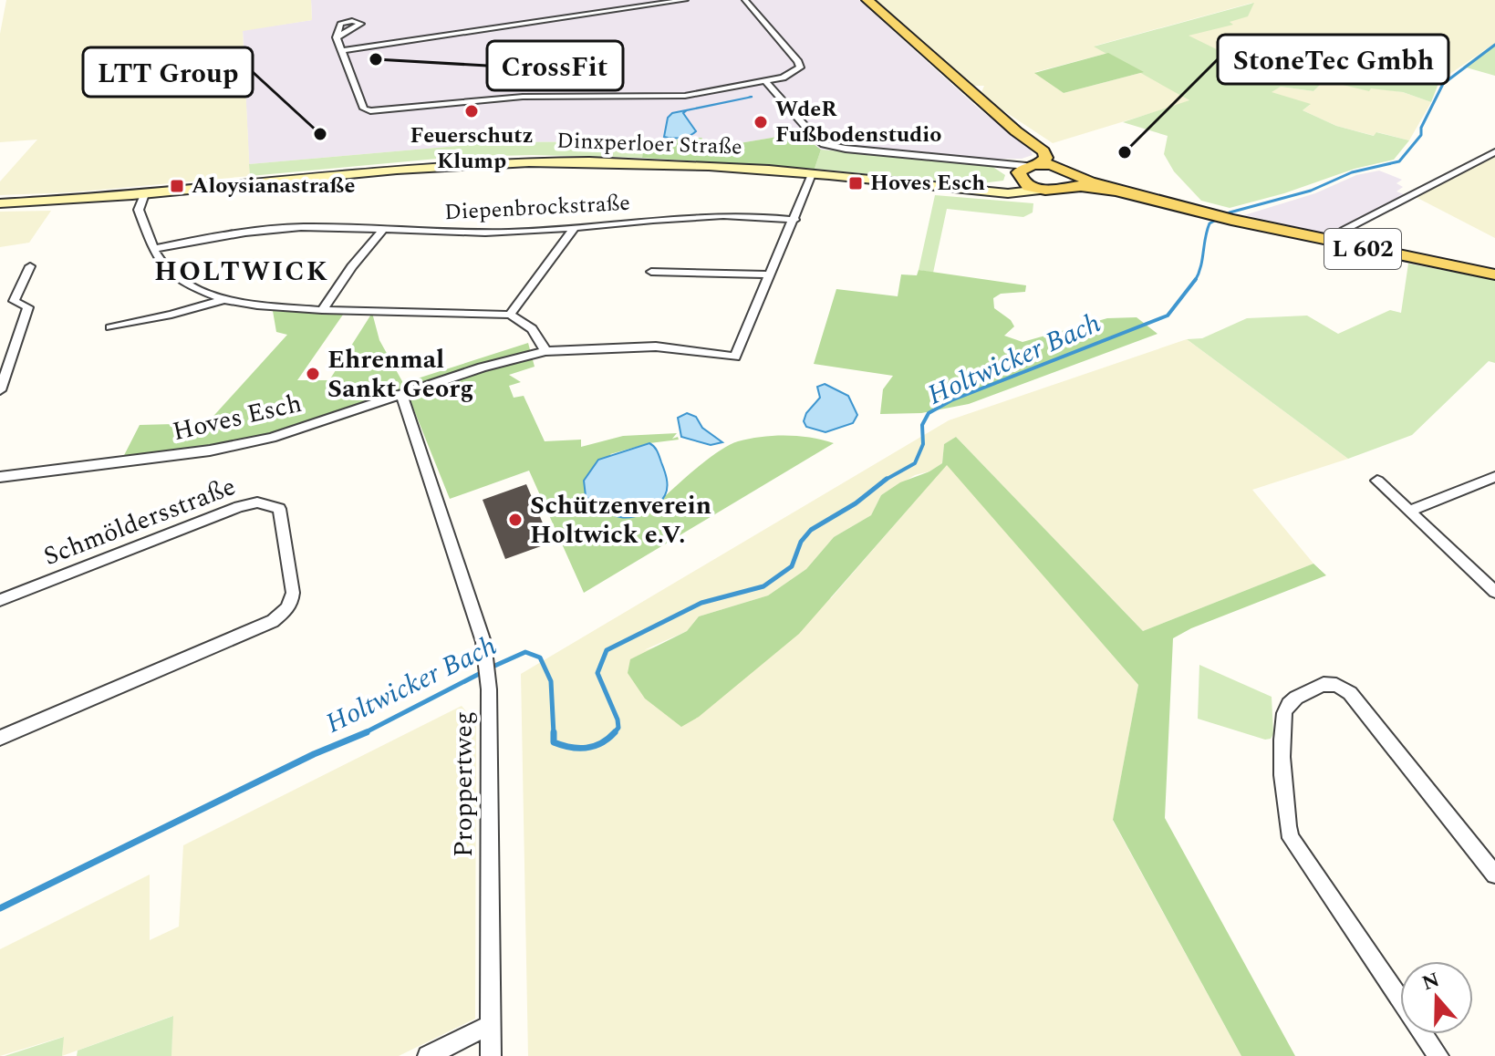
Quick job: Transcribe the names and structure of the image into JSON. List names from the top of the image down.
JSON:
{
  "streets": {
    "main road": ["Dinxperloer Straße", "L 602"],
    "street": [
      "Diepenbrockstraße",
      "Hoves Esch",
      "Schmöldersstraße",
      "Proppertweg"
    ]
  },
  "crossings": [
    ["Dinxperloer Straße", "L 602"],
    ["Dinxperloer Straße", "Hoves Esch"],
    ["Diepenbrockstraße", "Hoves Esch"],
    ["Hoves Esch", "Proppertweg"]
  ],
  "districts": ["HOLTWICK"],
  "water": ["Holtwicker Bach"],
  "places": {
    "other": [
      "CrossFit",
      "Feuerschutz Klump",
      "WdeR Fußbodenstudio",
      "LTT Group",
      "StoneTec Gmbh",
      "Ehrenmal Sankt Georg",
      "Schützenverein Holtwick e.V."
    ],
    "transit": ["Hoves Esch", "Aloysianastraße"]
  },
  "north": "top"
}
